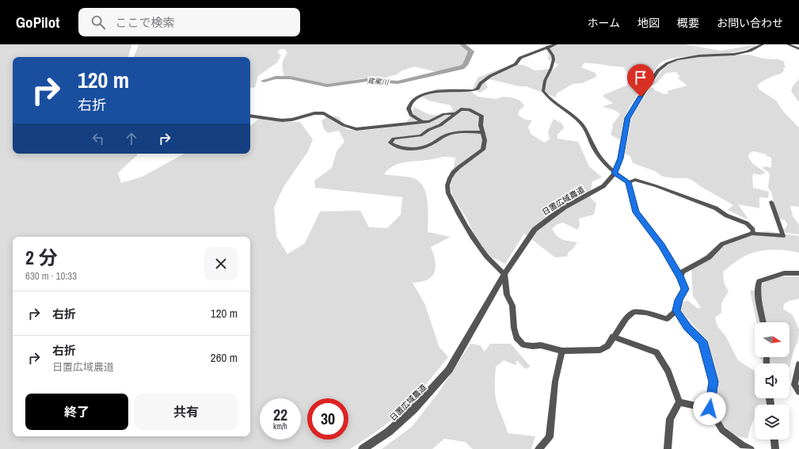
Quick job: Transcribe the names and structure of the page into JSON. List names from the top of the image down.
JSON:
{
  "streets": {
    "street": ["日置広域農道"]
  },
  "water": ["鳶巣川"],
  "north": "right",
  "page": {
    "header": "GoPilot",
    "search": "ここで検索",
    "nav": [
      "ホーム",
      "地図",
      "概要",
      "お問い合わせ"
    ],
    "turn": ["120 m", "右折"],
    "heading": ["2 分", "630 m · 10:33"],
    "list": [
      {
        "name": "右折",
        "value": "120 m"
      },
      {
        "name": "右折",
        "note": "日置広域農道",
        "value": "260 m"
      }
    ],
    "buttons": ["終了", "共有"],
    "speed": "22 km/h",
    "limit": "30"
  }
}
